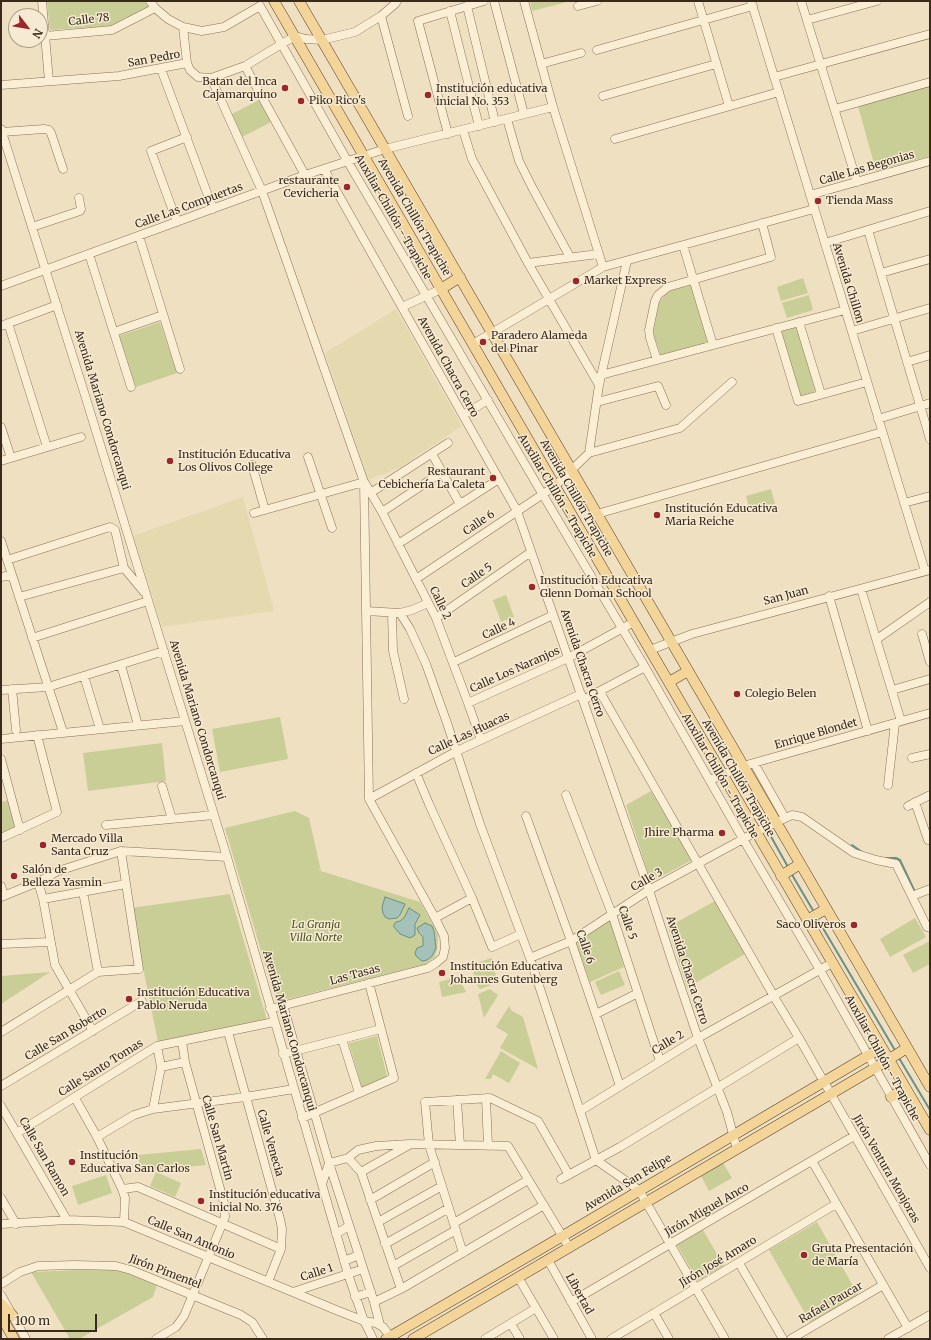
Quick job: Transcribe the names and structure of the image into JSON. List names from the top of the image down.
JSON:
{
  "streets": {
    "main road": ["Avenida Chillón Trapiche", "Avenida San Felipe"],
    "street": [
      "Calle 78",
      "San Pedro",
      "Calle Las Begonias",
      "Calle Las Compuertas",
      "Auxiliar Chillón - Trapiche",
      "Avenida Chillon",
      "Avenida Chacra Cerro",
      "Avenida Mariano Condorcanqui",
      "Calle 6",
      "Calle 5",
      "San Juan",
      "Calle 2",
      "Calle 4",
      "Calle Los Naranjos",
      "Calle Las Huacas",
      "Enrique Blondet",
      "Calle 3",
      "Las Tasas",
      "Calle San Roberto",
      "Calle Santo Tomas",
      "Calle San Martin",
      "Calle Venecia",
      "Calle San Ramon",
      "Jirón Ventura Monjoras",
      "Jirón Miguel Anco",
      "Calle San Antonio",
      "Jirón José Amaro",
      "Jirón Pimentel",
      "Calle 1",
      "Libertad",
      "Rafael Paucar"
    ]
  },
  "crossings": [
    ["Calle Las Begonias", "Avenida Chillon"],
    ["Calle Las Compuertas", "Auxiliar Chillón - Trapiche"],
    ["Calle Las Compuertas", "Avenida Chillón Trapiche"],
    ["Calle Las Compuertas", "Avenida Chacra Cerro"],
    ["Calle Las Compuertas", "Avenida Mariano Condorcanqui"],
    ["Auxiliar Chillón - Trapiche", "Calle 6"],
    ["Auxiliar Chillón - Trapiche", "Calle 2"],
    ["Auxiliar Chillón - Trapiche", "Calle Los Naranjos"],
    ["Auxiliar Chillón - Trapiche", "Calle Las Huacas"],
    ["Auxiliar Chillón - Trapiche", "Enrique Blondet"],
    ["Auxiliar Chillón - Trapiche", "Calle 3"],
    ["Auxiliar Chillón - Trapiche", "Avenida San Felipe"],
    ["Avenida Chillón Trapiche", "Calle 6"],
    ["Avenida Chillón Trapiche", "San Juan"],
    ["Avenida Chillón Trapiche", "Calle 2"],
    ["Avenida Chillón Trapiche", "Calle Los Naranjos"],
    ["Avenida Chillón Trapiche", "Enrique Blondet"],
    ["Avenida Chillón Trapiche", "Calle 3"],
    ["Avenida Chillón Trapiche", "Avenida San Felipe"],
    ["Avenida Chillon", "San Juan"],
    ["Avenida Chacra Cerro", "Calle 6"],
    ["Avenida Chacra Cerro", "Calle 5"],
    ["Avenida Chacra Cerro", "Calle 2"],
    ["Avenida Chacra Cerro", "Calle 4"],
    ["Avenida Chacra Cerro", "Calle Los Naranjos"],
    ["Avenida Chacra Cerro", "Calle Las Huacas"],
    ["Avenida Chacra Cerro", "Calle 3"],
    ["Avenida Chacra Cerro", "Avenida San Felipe"],
    ["Avenida Mariano Condorcanqui", "Las Tasas"],
    ["Avenida Mariano Condorcanqui", "Calle Santo Tomas"],
    ["Avenida Mariano Condorcanqui", "Calle San Antonio"],
    ["Avenida Mariano Condorcanqui", "Calle 1"],
    ["Calle 6", "Calle 2"],
    ["Calle 6", "Calle 3"],
    ["Calle 5", "Calle 2"],
    ["Calle 5", "Calle 3"],
    ["Calle 2", "Calle 4"],
    ["Calle 2", "Calle Los Naranjos"],
    ["Calle 2", "Calle Las Huacas"],
    ["Calle 2", "Jirón Ventura Monjoras"],
    ["Calle Las Huacas", "Jirón Ventura Monjoras"],
    ["Calle 3", "Jirón Ventura Monjoras"],
    ["Calle Santo Tomas", "Calle San Martin"],
    ["Calle Santo Tomas", "Calle Venecia"],
    ["Calle Santo Tomas", "Calle San Ramon"],
    ["Calle San Martin", "Calle San Antonio"],
    ["Calle San Martin", "Jirón Pimentel"],
    ["Calle Venecia", "Calle San Antonio"],
    ["Calle San Ramon", "Calle San Antonio"],
    ["Jirón Ventura Monjoras", "Avenida San Felipe"],
    ["Jirón Ventura Monjoras", "Jirón Miguel Anco"],
    ["Jirón Miguel Anco", "Libertad"],
    ["Calle San Antonio", "Calle 1"]
  ],
  "parks": ["La Granja Villa Norte"],
  "places": [
    "Batan del Inca Cajamarquino",
    "Institución educativa inicial No. 353",
    "Piko Rico's",
    "restaurante Cevicheria",
    "Tienda Mass",
    "Market Express",
    "Paradero Alameda del Pinar",
    "Institución Educativa Los Olivos College",
    "Restaurant Cebichería La Caleta",
    "Institución Educativa Maria Reiche",
    "Institución Educativa Glenn Doman School",
    "Colegio Belen",
    "Jhire Pharma",
    "Mercado Villa Santa Cruz",
    "Salón de Belleza Yasmin",
    "Saco Oliveros",
    "Institución Educativa Johannes Gutenberg",
    "Institución Educativa Pablo Neruda",
    "Institución Educativa San Carlos",
    "Institución educativa inicial No. 376",
    "Gruta Presentación de María"
  ],
  "scale_bar": "100 m",
  "north": "bottom right"
}
